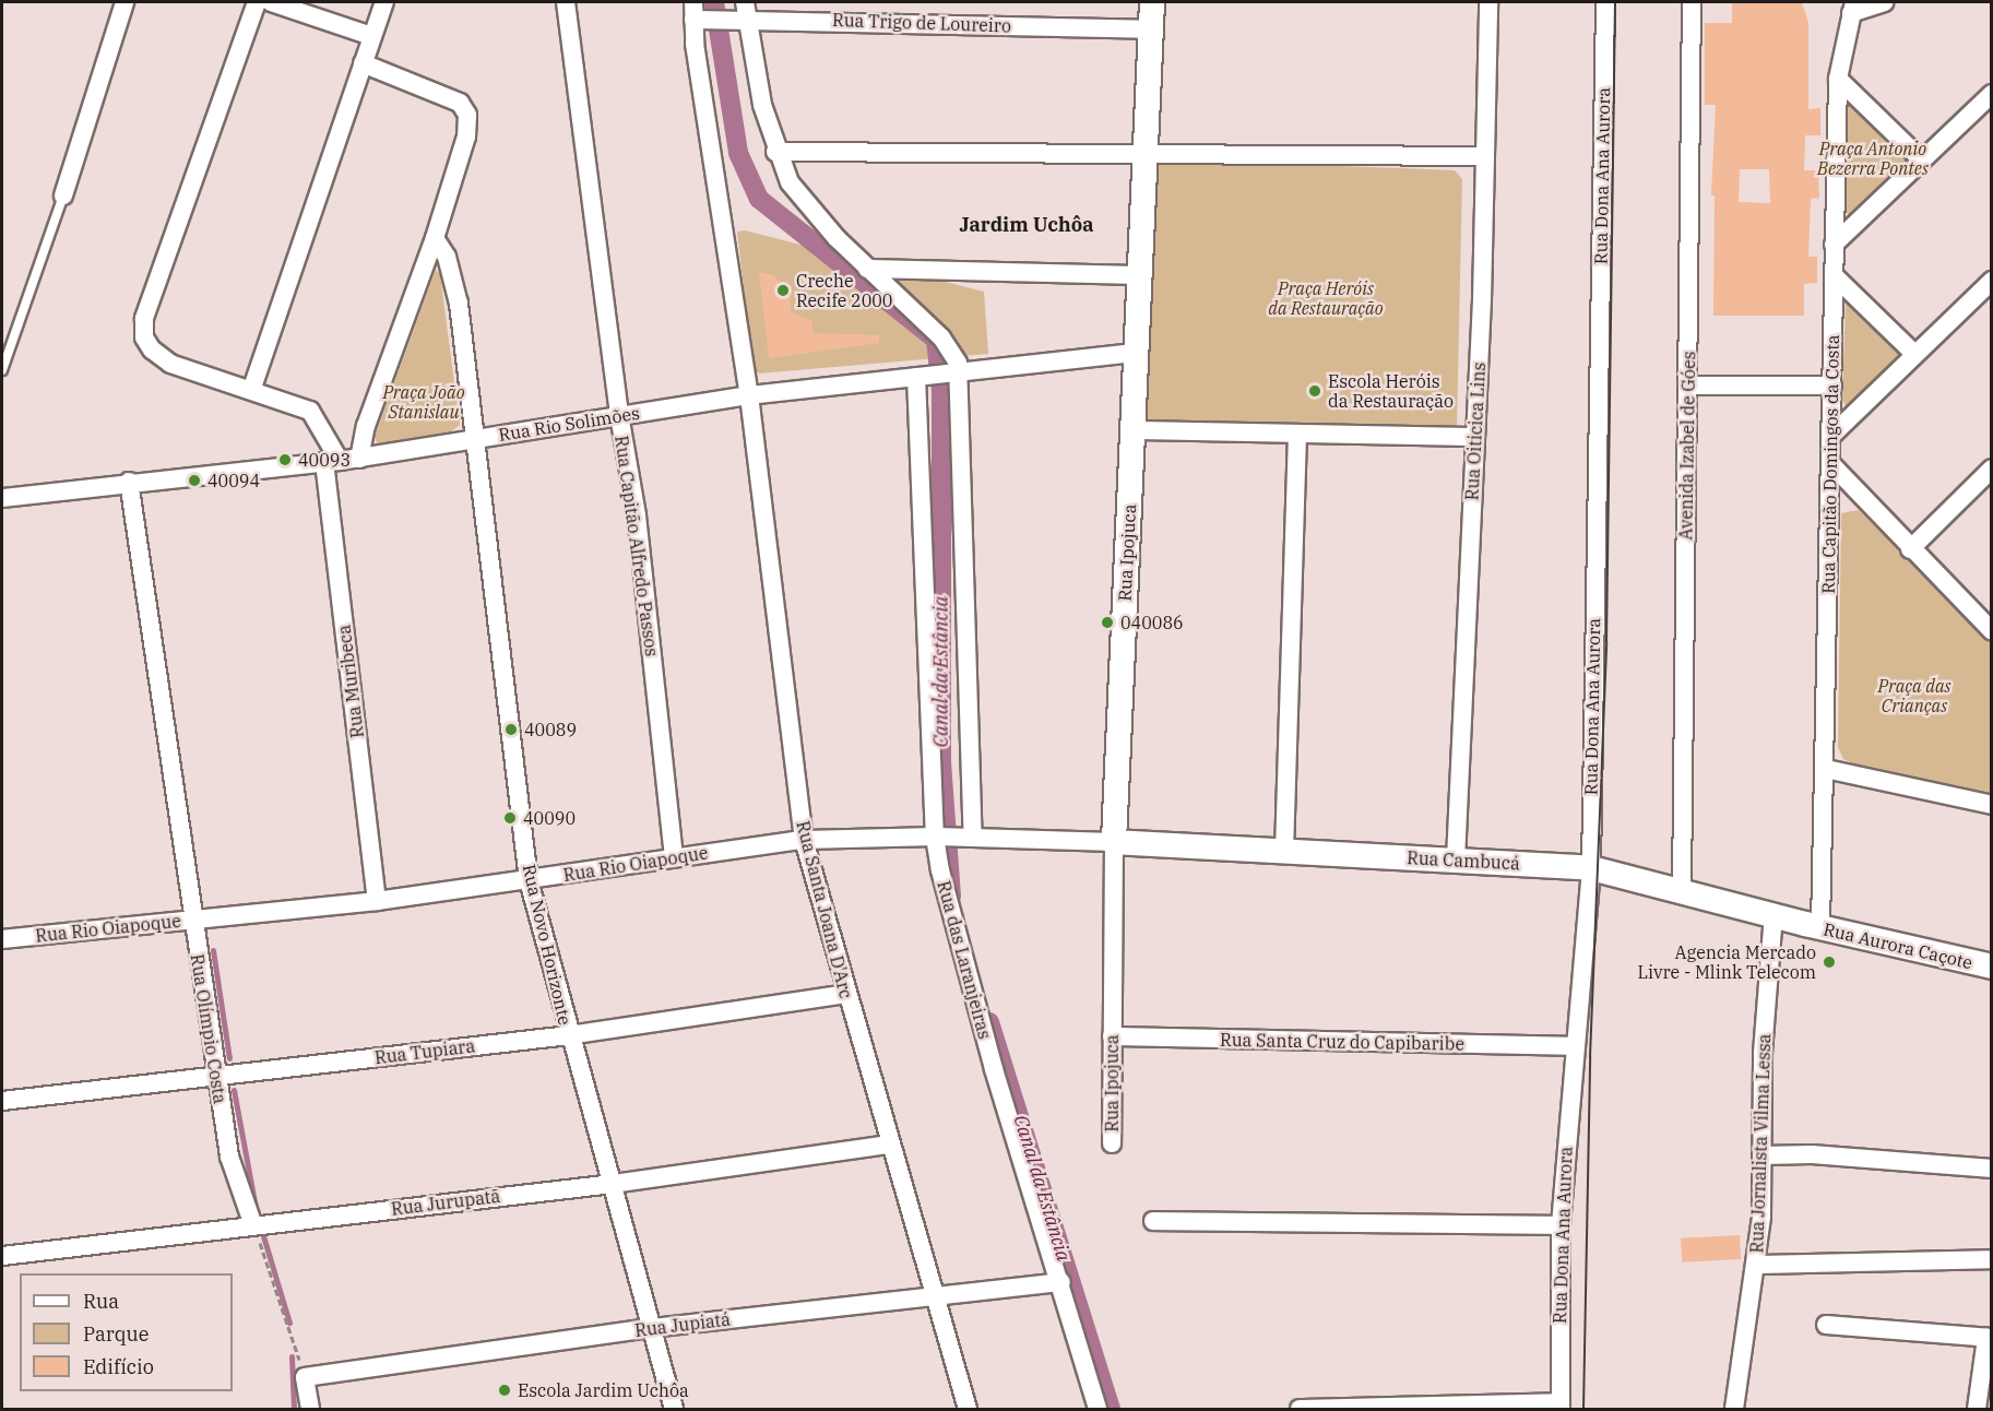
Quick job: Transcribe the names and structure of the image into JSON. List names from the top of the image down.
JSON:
{
  "streets": {
    "main road": ["Rua Ipojuca", "Rua Cambucá", "Rua Aurora Caçote"],
    "street": [
      "Rua Trigo de Loureiro",
      "Rua Dona Ana Aurora",
      "Rua Rio Solimões",
      "Rua Oiticica Lins",
      "Avenida Izabel de Góes",
      "Rua Capitão Domingos da Costa",
      "Rua Capitão Alfredo Passos",
      "Rua Muribeca",
      "Rua Rio Oiapoque",
      "Rua Santa Joana D'Arc",
      "Rua Novo Horizonte",
      "Rua das Laranjeiras",
      "Rua Olímpio Costa",
      "Rua Santa Cruz do Capibaribe",
      "Rua Tupiara",
      "Rua Jornalista Vilma Lessa",
      "Rua Jurupatã",
      "Rua Jupiatá"
    ]
  },
  "crossings": [
    ["Rua Trigo de Loureiro", "Rua Ipojuca"],
    ["Rua Trigo de Loureiro", "Rua Santa Joana D'Arc"],
    ["Rua Dona Ana Aurora", "Rua Cambucá"],
    ["Rua Dona Ana Aurora", "Rua Santa Cruz do Capibaribe"],
    ["Rua Rio Solimões", "Rua Capitão Alfredo Passos"],
    ["Rua Rio Solimões", "Rua Ipojuca"],
    ["Rua Rio Solimões", "Rua Muribeca"],
    ["Rua Rio Solimões", "Rua Santa Joana D'Arc"],
    ["Rua Rio Solimões", "Rua Novo Horizonte"],
    ["Rua Rio Solimões", "Rua das Laranjeiras"],
    ["Rua Rio Solimões", "Rua Olímpio Costa"],
    ["Rua Oiticica Lins", "Rua Cambucá"],
    ["Avenida Izabel de Góes", "Rua Cambucá"],
    ["Rua Capitão Domingos da Costa", "Rua Cambucá"],
    ["Rua Capitão Domingos da Costa", "Rua Aurora Caçote"],
    ["Rua Capitão Alfredo Passos", "Rua Rio Oiapoque"],
    ["Rua Ipojuca", "Rua Cambucá"],
    ["Rua Ipojuca", "Rua Rio Oiapoque"],
    ["Rua Ipojuca", "Rua Santa Cruz do Capibaribe"],
    ["Rua Muribeca", "Rua Rio Oiapoque"],
    ["Rua Cambucá", "Rua Rio Oiapoque"],
    ["Rua Cambucá", "Rua Aurora Caçote"],
    ["Rua Cambucá", "Rua Jornalista Vilma Lessa"],
    ["Rua Rio Oiapoque", "Rua Santa Joana D'Arc"],
    ["Rua Rio Oiapoque", "Rua Novo Horizonte"],
    ["Rua Rio Oiapoque", "Rua das Laranjeiras"],
    ["Rua Rio Oiapoque", "Rua Olímpio Costa"],
    ["Rua Santa Joana D'Arc", "Rua Tupiara"],
    ["Rua Santa Joana D'Arc", "Rua Jurupatã"],
    ["Rua Santa Joana D'Arc", "Rua Jupiatá"],
    ["Rua Novo Horizonte", "Rua Tupiara"],
    ["Rua Novo Horizonte", "Rua Jurupatã"],
    ["Rua Novo Horizonte", "Rua Jupiatá"],
    ["Rua das Laranjeiras", "Rua Jupiatá"],
    ["Rua Olímpio Costa", "Rua Tupiara"],
    ["Rua Olímpio Costa", "Rua Jurupatã"]
  ],
  "districts": ["Jardim Uchôa"],
  "water": ["Canal da Estância"],
  "parks": [
    "Praça Antonio Bezerra Pontes",
    "Praça Heróis da Restauração",
    "Praça João Stanislau",
    "Praça das Crianças"
  ],
  "places": [
    "Creche Recife 2000",
    "Escola Heróis da Restauração",
    "40093",
    "40094",
    "040086",
    "40089",
    "40090",
    "Agencia Mercado Livre - Mlink Telecom",
    "Escola Jardim Uchôa"
  ],
  "legend": ["Rua", "Parque", "Edifício"]
}
